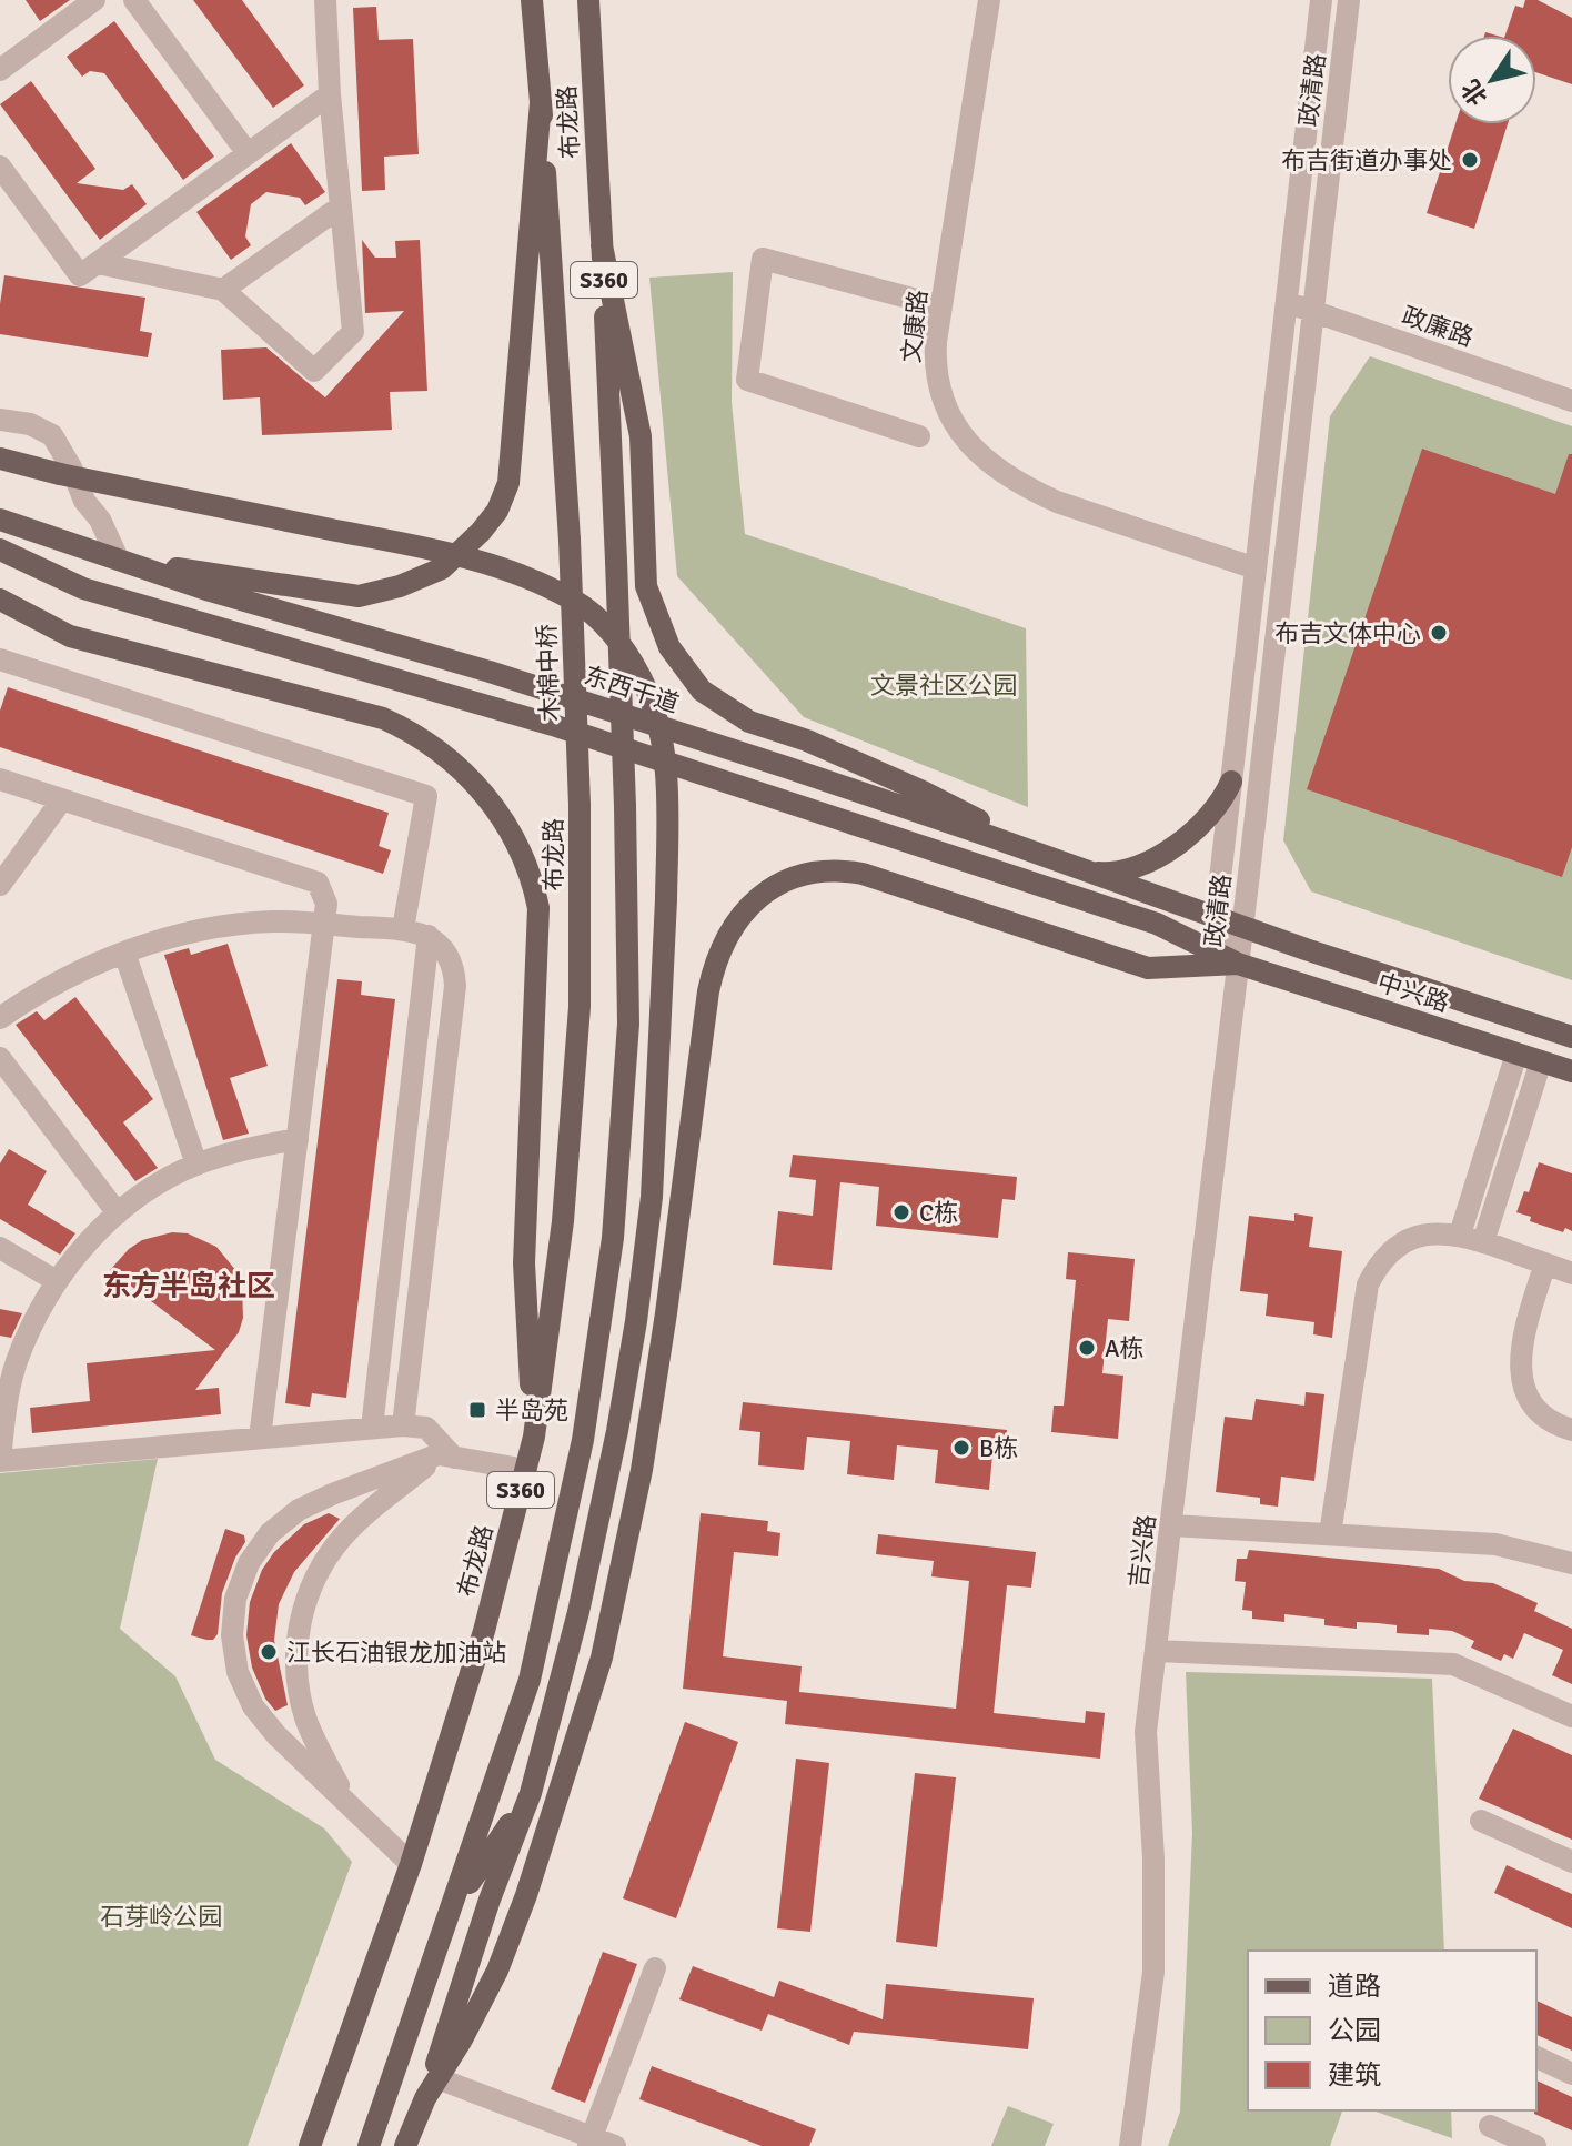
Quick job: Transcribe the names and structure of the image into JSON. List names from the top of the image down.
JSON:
{
  "streets": {
    "main road": [
      "布龙路",
      "S360",
      "木棉中桥",
      "东西干道",
      "中兴路"
    ],
    "street": [
      "政清路",
      "文康路",
      "政廉路",
      "吉兴路"
    ]
  },
  "crossings": [
    ["政清路", "文康路"],
    ["政清路", "政廉路"],
    ["政清路", "东西干道"],
    ["政清路", "中兴路"],
    ["政清路", "吉兴路"],
    ["布龙路", "S360"],
    ["布龙路", "木棉中桥"],
    ["东西干道", "中兴路"],
    ["中兴路", "吉兴路"]
  ],
  "districts": ["东方半岛社区"],
  "parks": ["文景社区公园", "石芽岭公园"],
  "places": {
    "other": [
      "布吉街道办事处",
      "布吉文体中心",
      "C栋",
      "A栋",
      "B栋",
      "江长石油银龙加油站"
    ],
    "transit": ["半岛苑"]
  },
  "legend": ["道路", "公园", "建筑"],
  "north": "bottom left"
}
